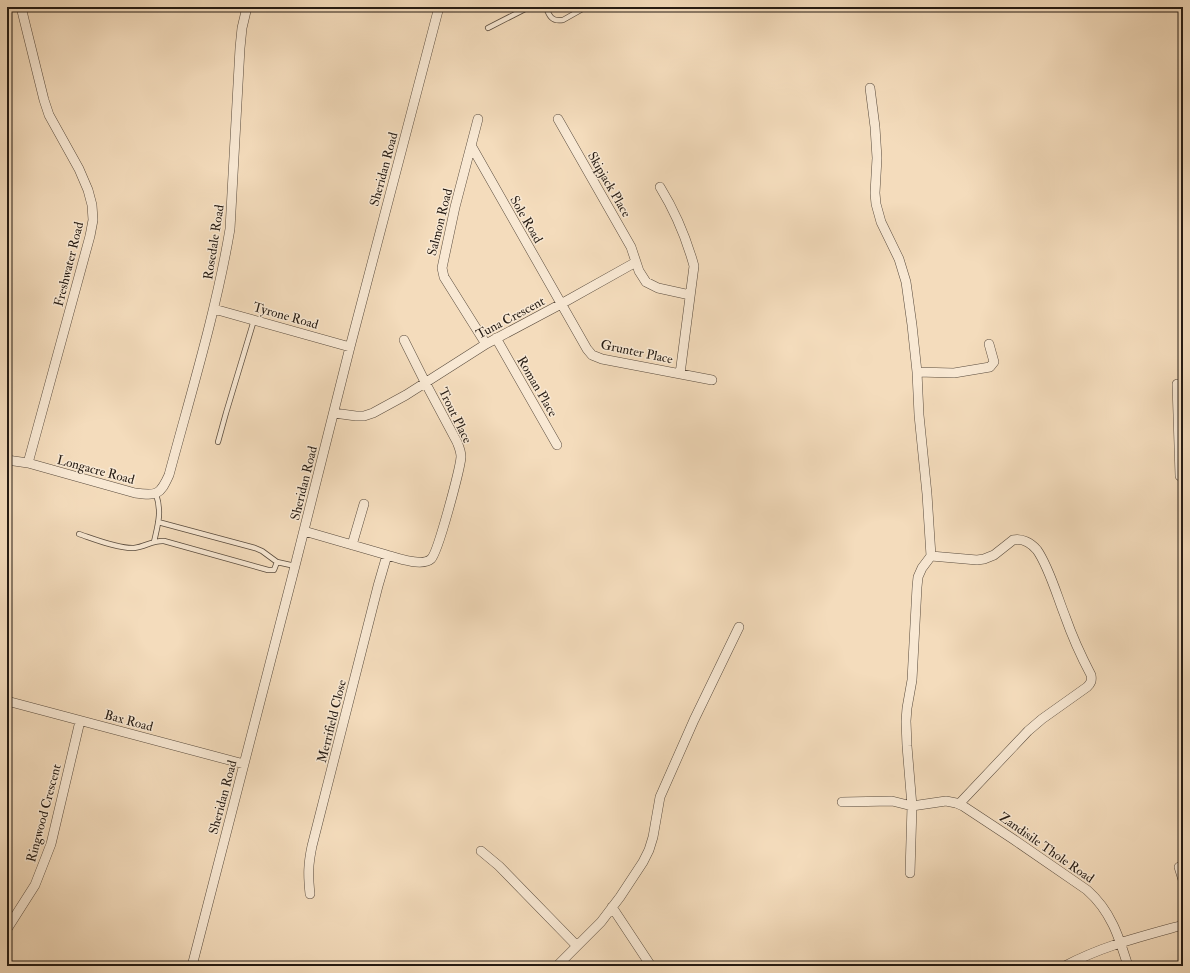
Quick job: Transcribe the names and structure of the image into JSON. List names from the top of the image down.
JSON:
{
  "streets": {
    "street": [
      "Sheridan Road",
      "Skipjack Place",
      "Sole Road",
      "Salmon Road",
      "Rosedale Road",
      "Freshwater Road",
      "Tyrone Road",
      "Tuna Crescent",
      "Grunter Place",
      "Roman Place",
      "Trout Place",
      "Longacre Road",
      "Bax Road",
      "Merrifield Close",
      "Ringwood Crescent",
      "Zandisile Thole Road"
    ]
  },
  "crossings": [
    ["Sheridan Road", "Tyrone Road"],
    ["Sheridan Road", "Tuna Crescent"],
    ["Sheridan Road", "Bax Road"],
    ["Skipjack Place", "Tuna Crescent"],
    ["Sole Road", "Salmon Road"],
    ["Sole Road", "Tuna Crescent"],
    ["Sole Road", "Grunter Place"],
    ["Salmon Road", "Tuna Crescent"],
    ["Rosedale Road", "Tyrone Road"],
    ["Rosedale Road", "Longacre Road"],
    ["Freshwater Road", "Longacre Road"],
    ["Tuna Crescent", "Grunter Place"],
    ["Tuna Crescent", "Roman Place"],
    ["Tuna Crescent", "Trout Place"],
    ["Trout Place", "Merrifield Close"],
    ["Bax Road", "Ringwood Crescent"]
  ]
}
